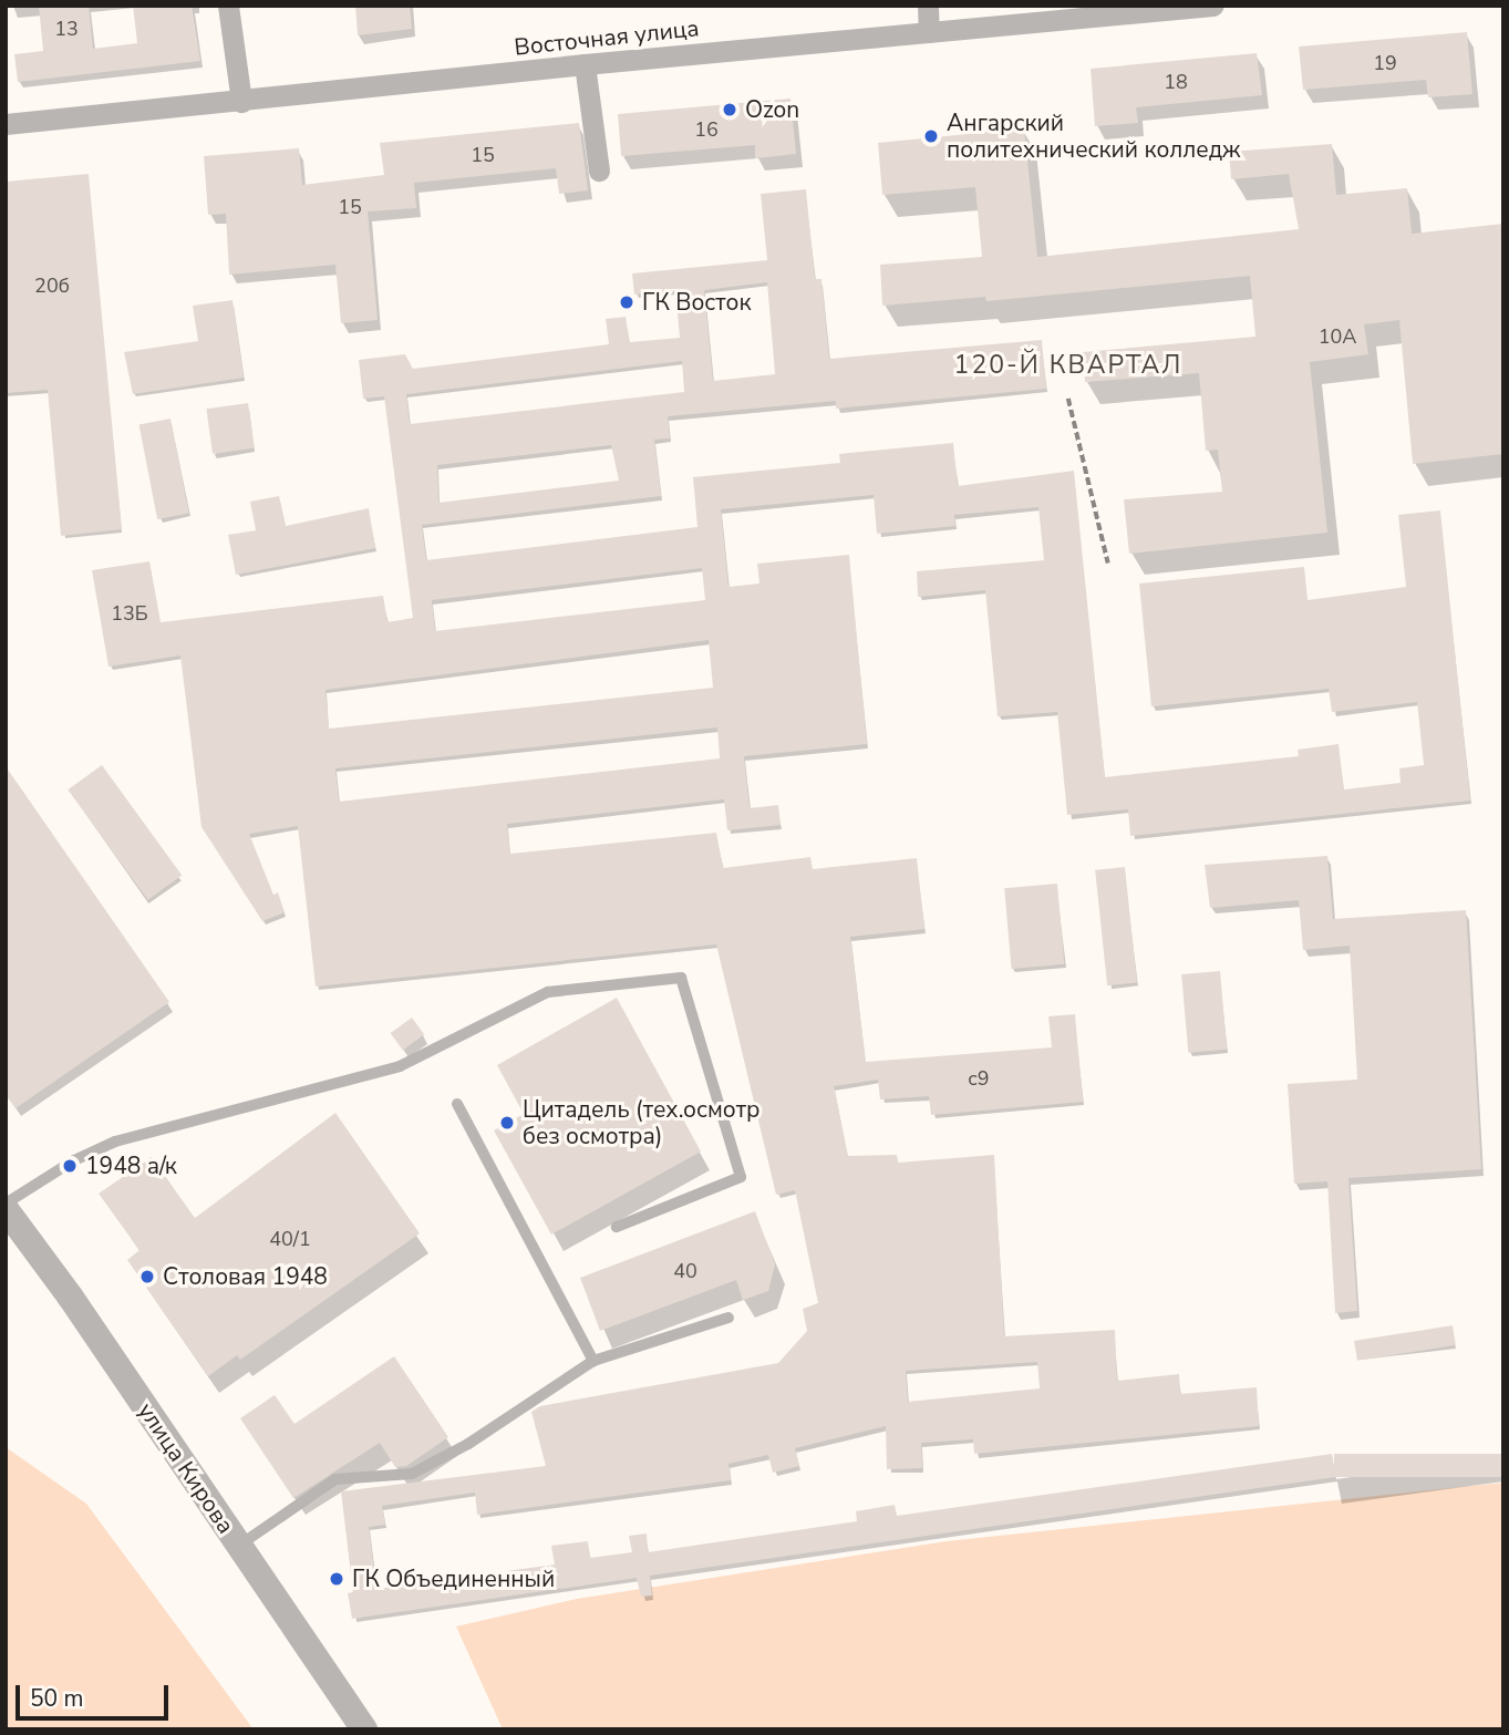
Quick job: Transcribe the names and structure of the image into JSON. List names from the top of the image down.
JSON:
{
  "streets": {
    "street": ["Восточная улица", "улица Кирова"]
  },
  "districts": ["120-Й КВАРТАЛ"],
  "places": [
    "Ozon",
    "Ангарский политехнический колледж",
    "ГК Восток",
    "Цитадель (тех.осмотр без осмотра)",
    "1948 а/к",
    "Столовая 1948",
    "ГК Объединенный"
  ],
  "house_numbers": [
    "13",
    "19",
    "18",
    "16",
    "15",
    "15",
    "20б",
    "10А",
    "13Б",
    "с9",
    "40/1",
    "40"
  ],
  "scale_bar": "50 m"
}
